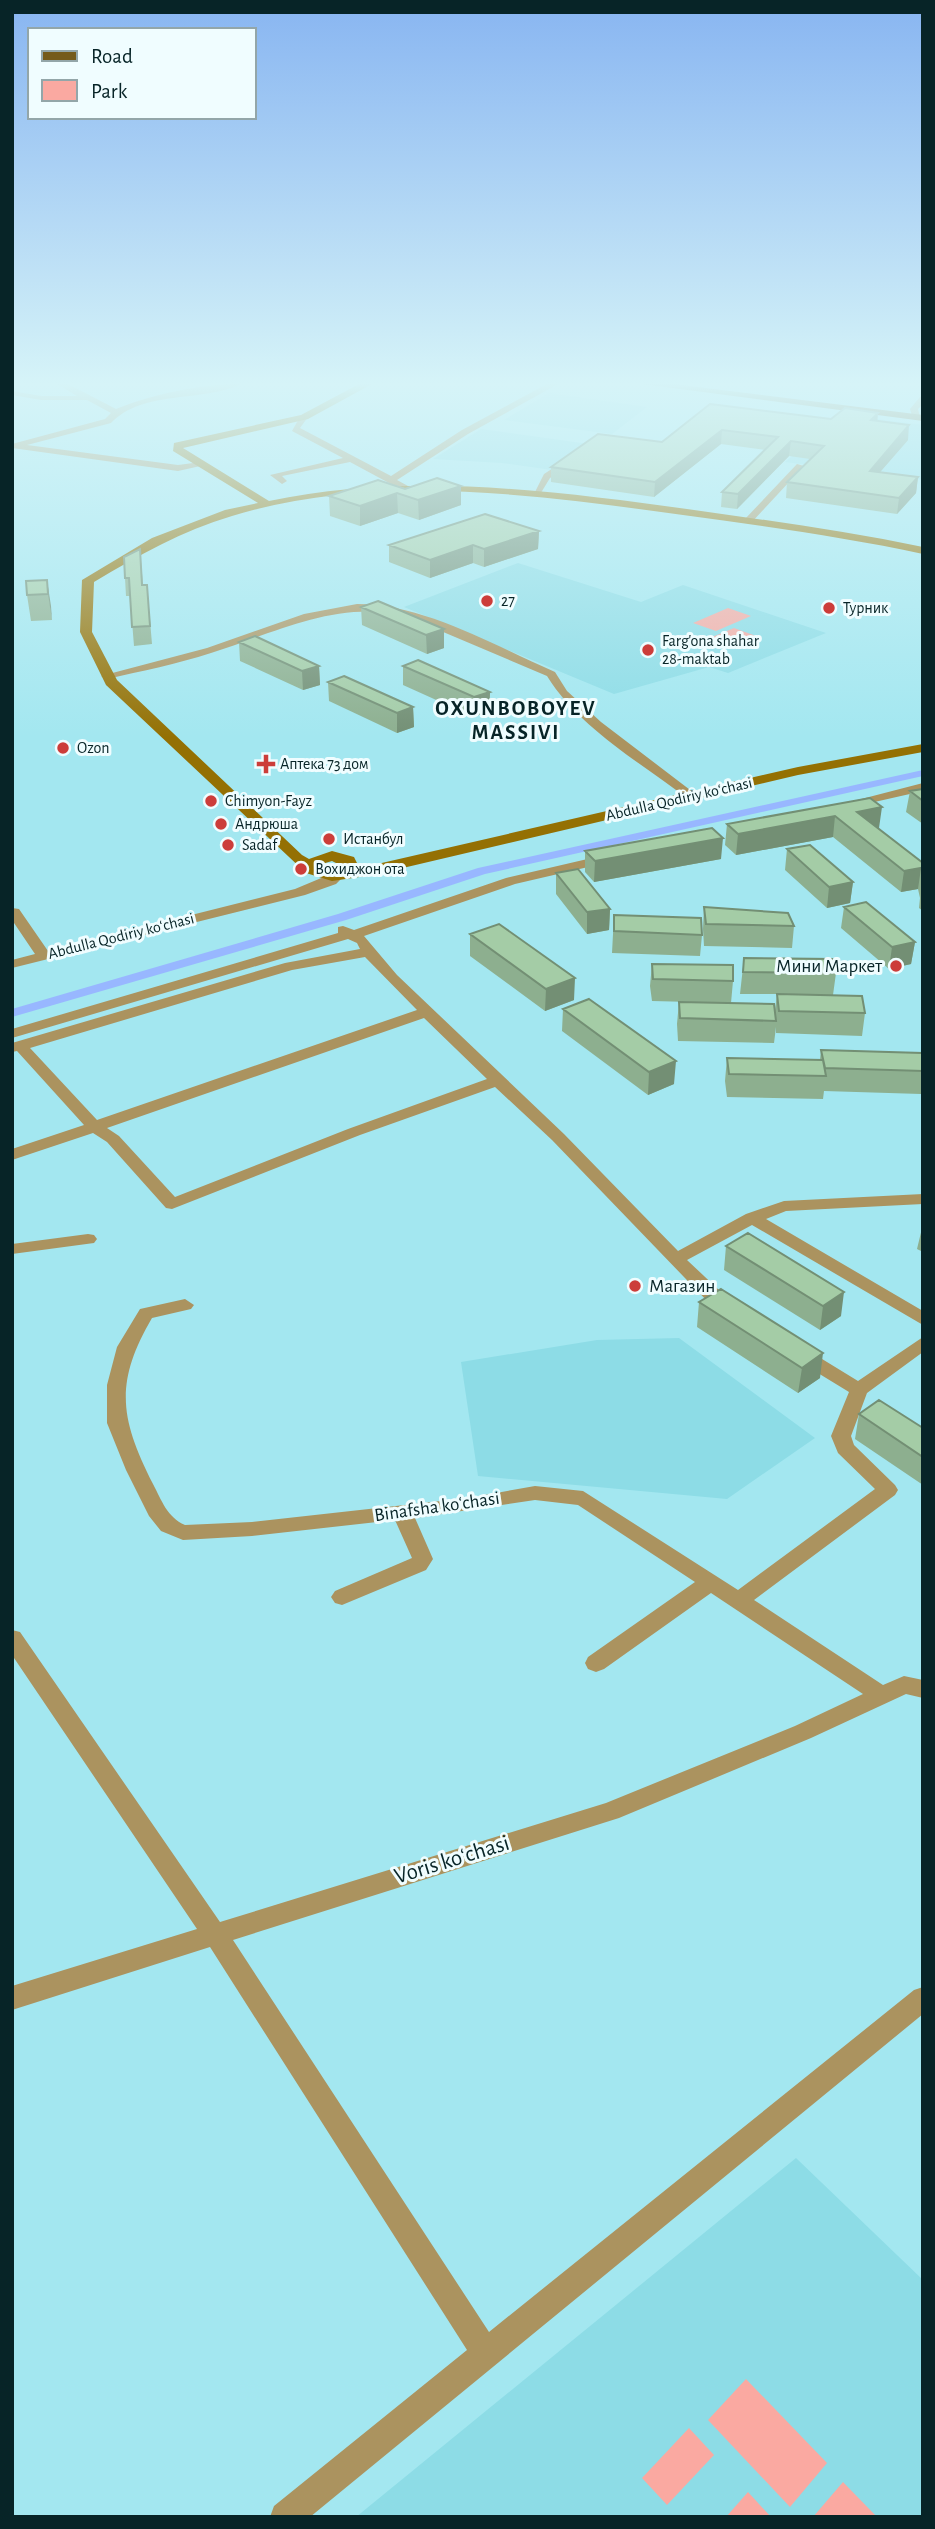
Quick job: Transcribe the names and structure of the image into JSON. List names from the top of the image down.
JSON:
{
  "streets": {
    "street": ["Abdulla Qodiriy koʻchasi", "Binafsha koʻchasi", "Voris koʻchasi"]
  },
  "crossings": [
    ["Binafsha koʻchasi", "Voris koʻchasi"]
  ],
  "districts": ["OXUNBOBOYEV MASSIVI"],
  "places": {
    "other": [
      "27",
      "Турник",
      "Farg'ona shahar 28-maktab",
      "Ozon",
      "Chimyon-Fayz",
      "Андрюша",
      "Истанбул",
      "Sadaf",
      "Вохиджон ота",
      "Мини Маркет",
      "Магазин"
    ],
    "health": ["Аптека 73 дом"]
  },
  "legend": ["Road", "Park"]
}
